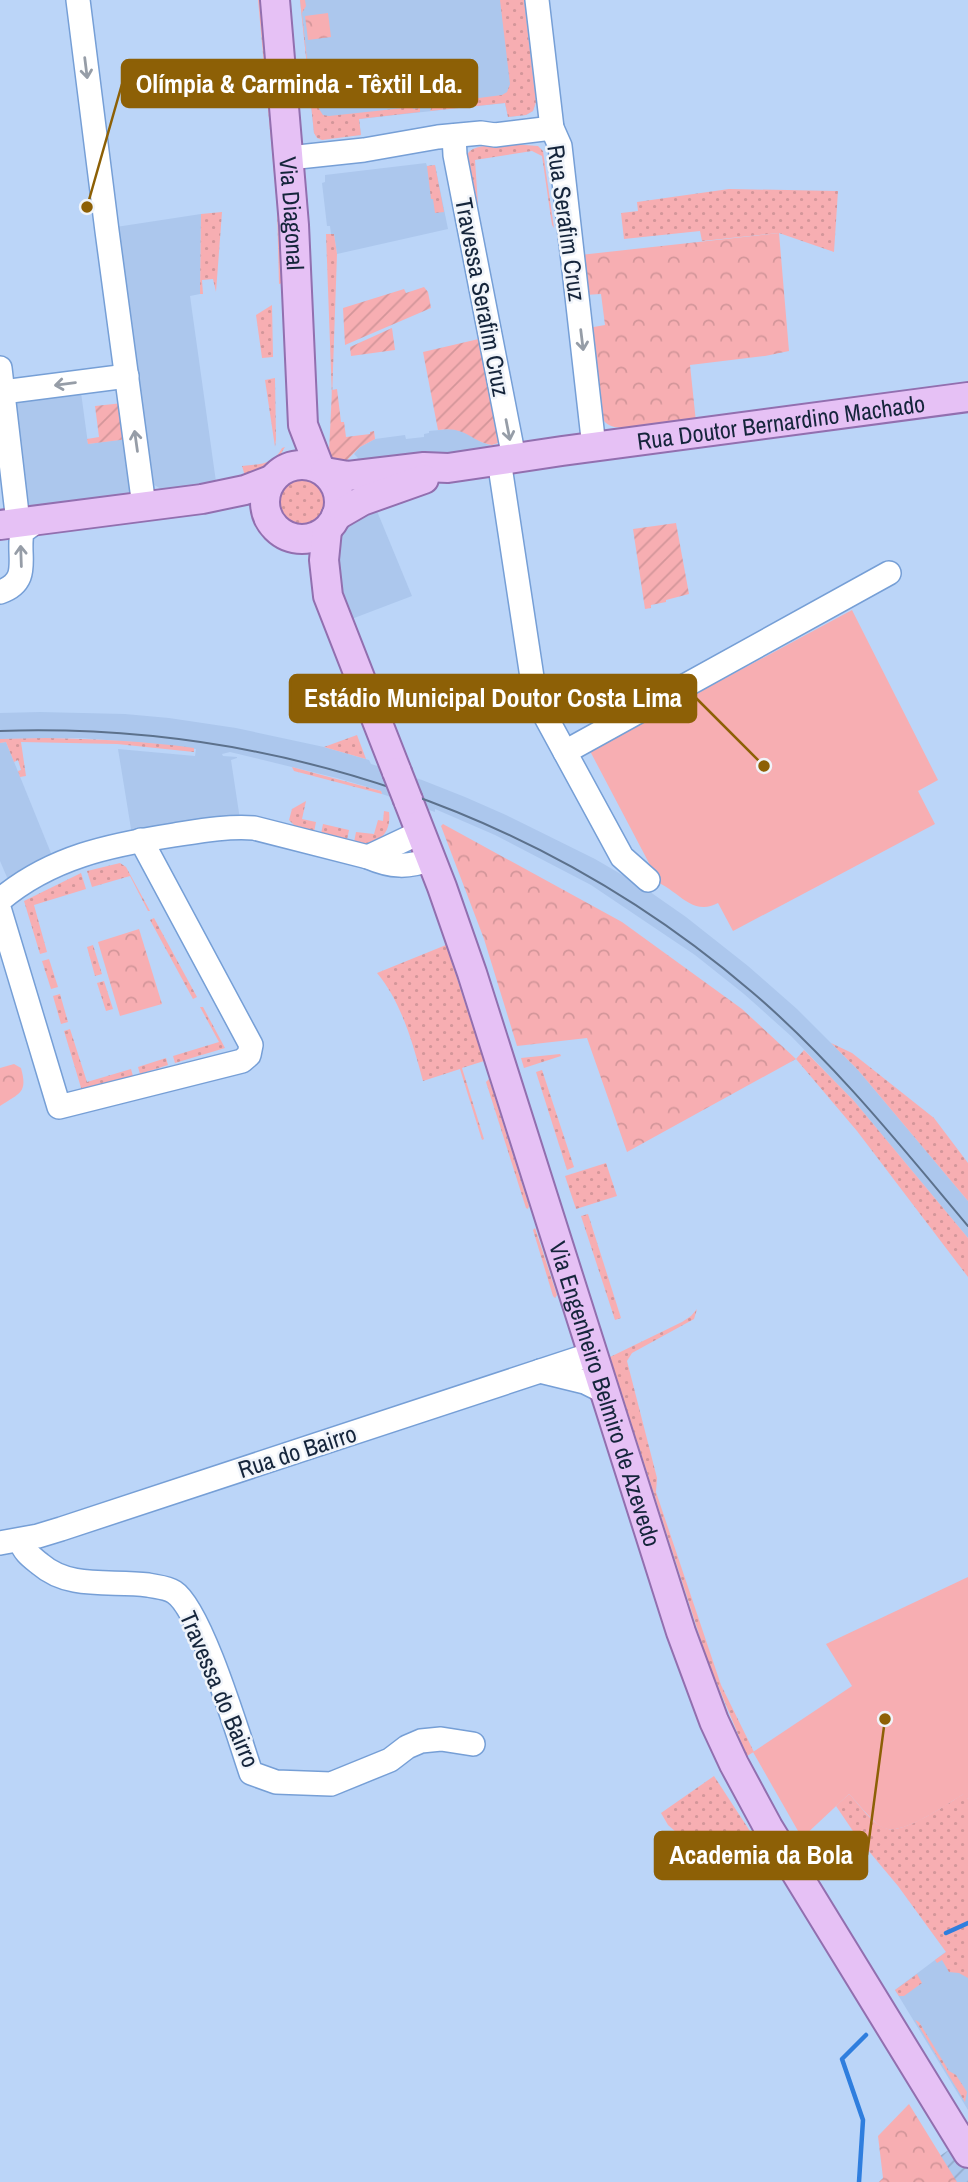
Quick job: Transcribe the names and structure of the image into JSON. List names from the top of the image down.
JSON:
{
  "streets": {
    "main road": ["Via Diagonal", "Rua Doutor Bernardino Machado", "Via Engenheiro Belmiro de Azevedo"],
    "street": [
      "Rua Serafim Cruz",
      "Travessa Serafim Cruz",
      "Rua do Bairro",
      "Travessa do Bairro"
    ]
  },
  "crossings": [
    ["Via Diagonal", "Via Engenheiro Belmiro de Azevedo"],
    ["Rua Serafim Cruz", "Rua Doutor Bernardino Machado"],
    ["Travessa Serafim Cruz", "Rua Doutor Bernardino Machado"],
    ["Via Engenheiro Belmiro de Azevedo", "Rua do Bairro"],
    ["Rua do Bairro", "Travessa do Bairro"]
  ],
  "one_way": ["Rua Serafim Cruz", "Travessa Serafim Cruz"],
  "places": ["Olímpia & Carminda - Têxtil Lda.", "Estádio Municipal Doutor Costa Lima", "Academia da Bola"]
}
